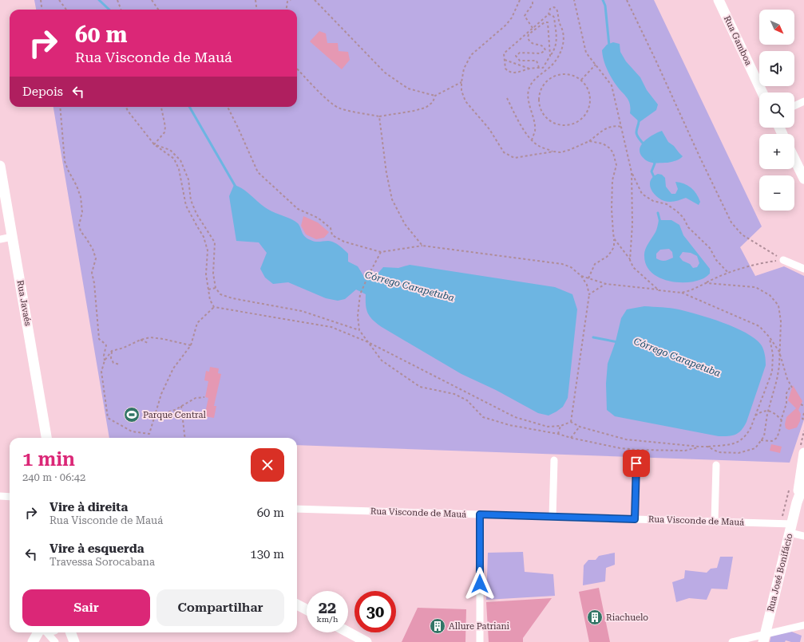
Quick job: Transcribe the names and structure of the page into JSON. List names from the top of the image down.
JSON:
{
  "streets": {
    "street": [
      "Rua Gamboa",
      "Rua Javaés",
      "Rua Visconde de Mauá",
      "Rua José Bonifácio"
    ]
  },
  "crossings": [
    ["Rua Visconde de Mauá", "Rua José Bonifácio"]
  ],
  "water": ["Córrego Carapetuba"],
  "places": {
    "sports": ["Parque Central"],
    "building": ["Riachuelo", "Allure Patriani"]
  },
  "north": "bottom right",
  "page": {
    "map_buttons": ["+", "−"],
    "turn": ["60 m", "Rua Visconde de Mauá"],
    "then": "Depois",
    "heading": ["1 min", "240 m · 06:42"],
    "list": [
      {
        "name": "Vire à direita",
        "note": "Rua Visconde de Mauá",
        "value": "60 m"
      },
      {
        "name": "Vire à esquerda",
        "note": "Travessa Sorocabana",
        "value": "130 m"
      }
    ],
    "buttons": ["Sair", "Compartilhar"],
    "speed": "22 km/h",
    "limit": "30"
  }
}
